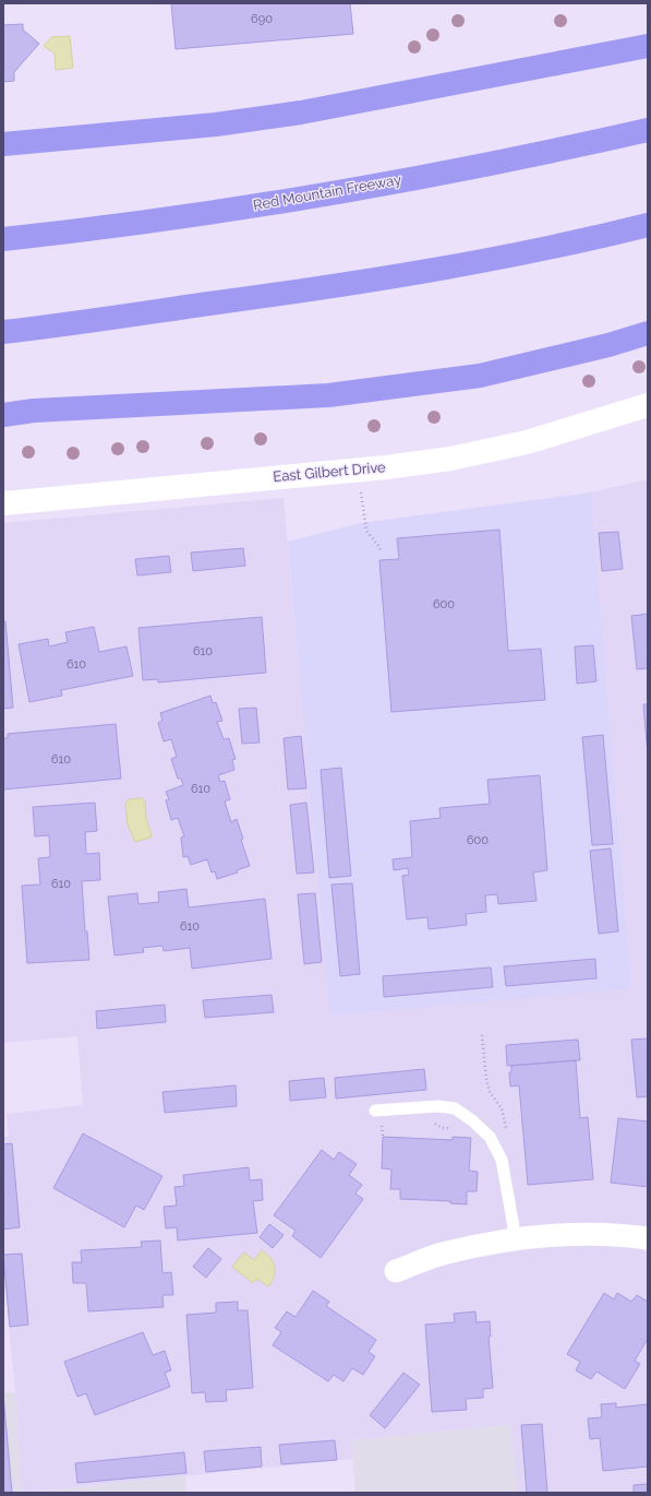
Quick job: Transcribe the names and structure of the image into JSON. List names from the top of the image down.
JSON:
{
  "streets": {
    "highway": ["Red Mountain Freeway"],
    "street": ["East Gilbert Drive"]
  },
  "house_numbers": [
    "690",
    "600",
    "610",
    "610",
    "610",
    "610",
    "600",
    "610",
    "610"
  ]
}
